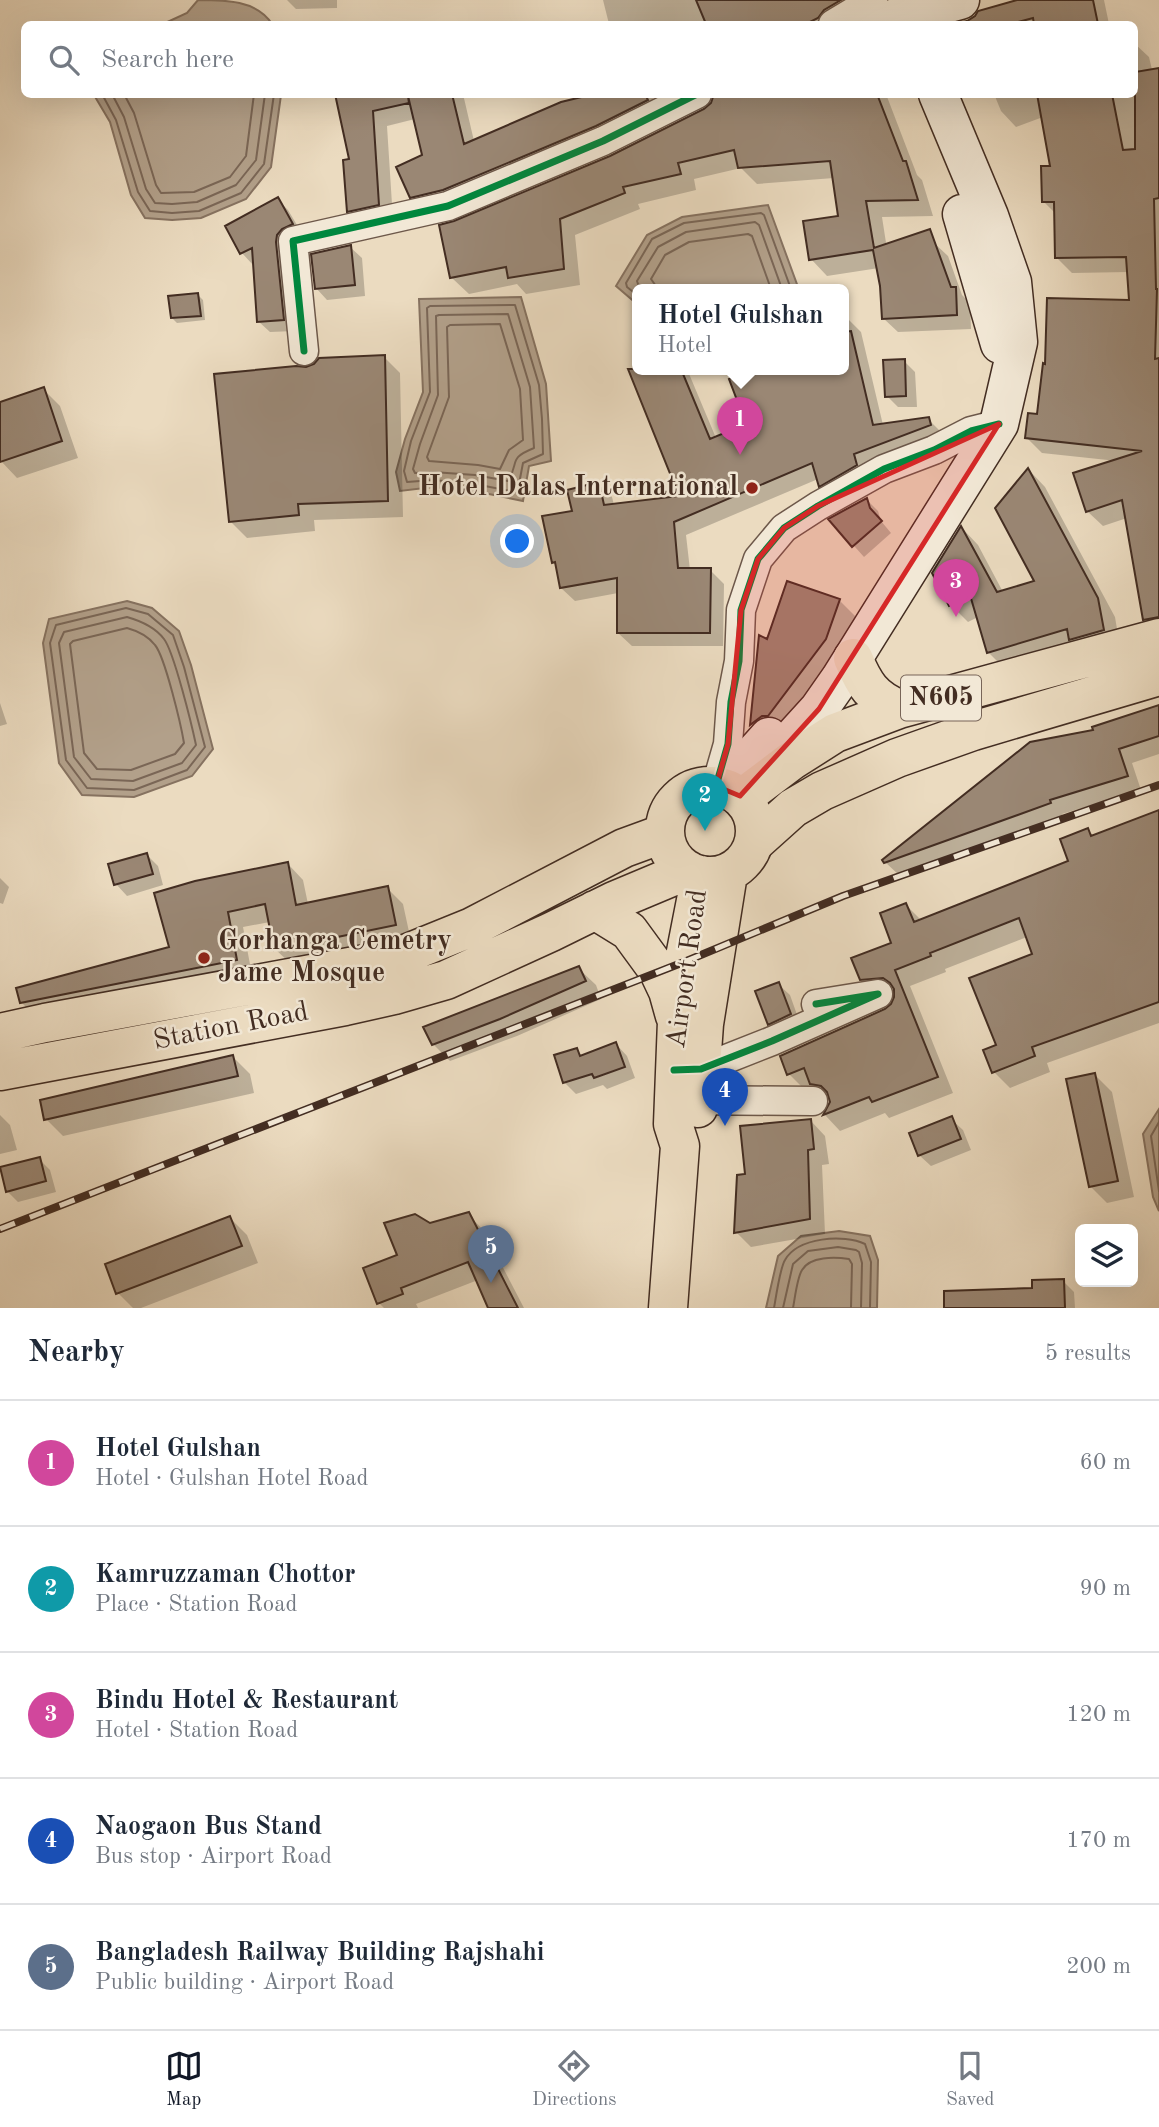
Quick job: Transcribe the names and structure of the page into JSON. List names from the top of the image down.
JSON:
{
  "streets": {
    "main road": ["N605", "Airport Road", "Station Road"]
  },
  "crossings": [
    ["N605", "Airport Road"],
    ["N605", "Station Road"],
    ["Airport Road", "Station Road"]
  ],
  "places": ["Hotel Dalas International", "Gorhanga Cemetry Jame Mosque"],
  "page": {
    "search": "Search here",
    "popup": ["Hotel Gulshan", "Hotel"],
    "pins": [
      "1",
      "3",
      "2",
      "4",
      "5"
    ],
    "heading": ["Nearby", "5 results"],
    "list": [
      {
        "mark": "1",
        "name": "Hotel Gulshan",
        "note": "Hotel · Gulshan Hotel Road",
        "value": "60 m"
      },
      {
        "mark": "2",
        "name": "Kamruzzaman Chottor",
        "note": "Place · Station Road",
        "value": "90 m"
      },
      {
        "mark": "3",
        "name": "Bindu Hotel & Restaurant",
        "note": "Hotel · Station Road",
        "value": "120 m"
      },
      {
        "mark": "4",
        "name": "Naogaon Bus Stand",
        "note": "Bus stop · Airport Road",
        "value": "170 m"
      },
      {
        "mark": "5",
        "name": "Bangladesh Railway Building Rajshahi",
        "note": "Public building · Airport Road",
        "value": "200 m"
      }
    ],
    "nav": ["Map", "Directions", "Saved"]
  }
}
